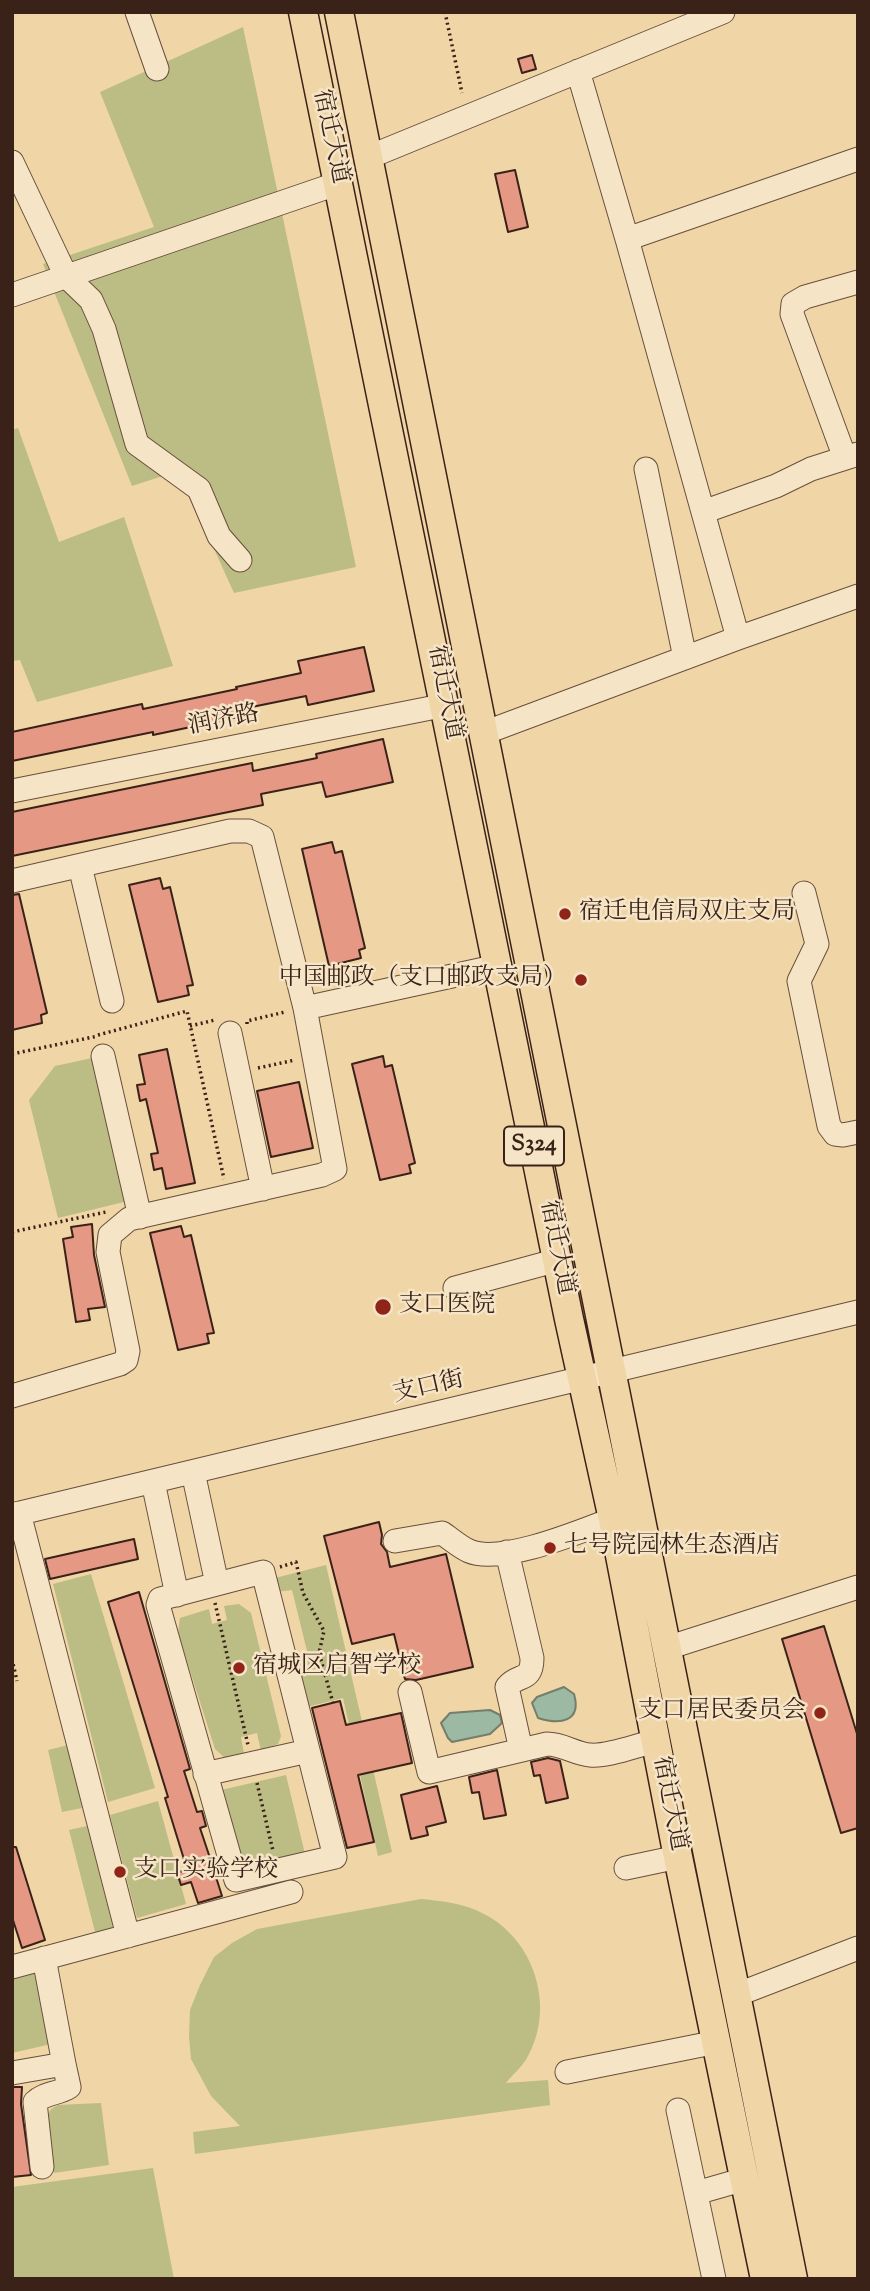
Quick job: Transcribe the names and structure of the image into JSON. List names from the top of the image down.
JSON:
{
  "streets": {
    "main road": ["宿迁大道", "S324"],
    "street": ["润济路", "支口街"]
  },
  "crossings": [
    ["宿迁大道", "润济路"],
    ["宿迁大道", "支口街"]
  ],
  "places": [
    "宿迁电信局双庄支局",
    "中国邮政（支口邮政支局）",
    "支口医院",
    "七号院园林生态酒店",
    "宿城区启智学校",
    "支口居民委员会",
    "支口实验学校"
  ]
}
